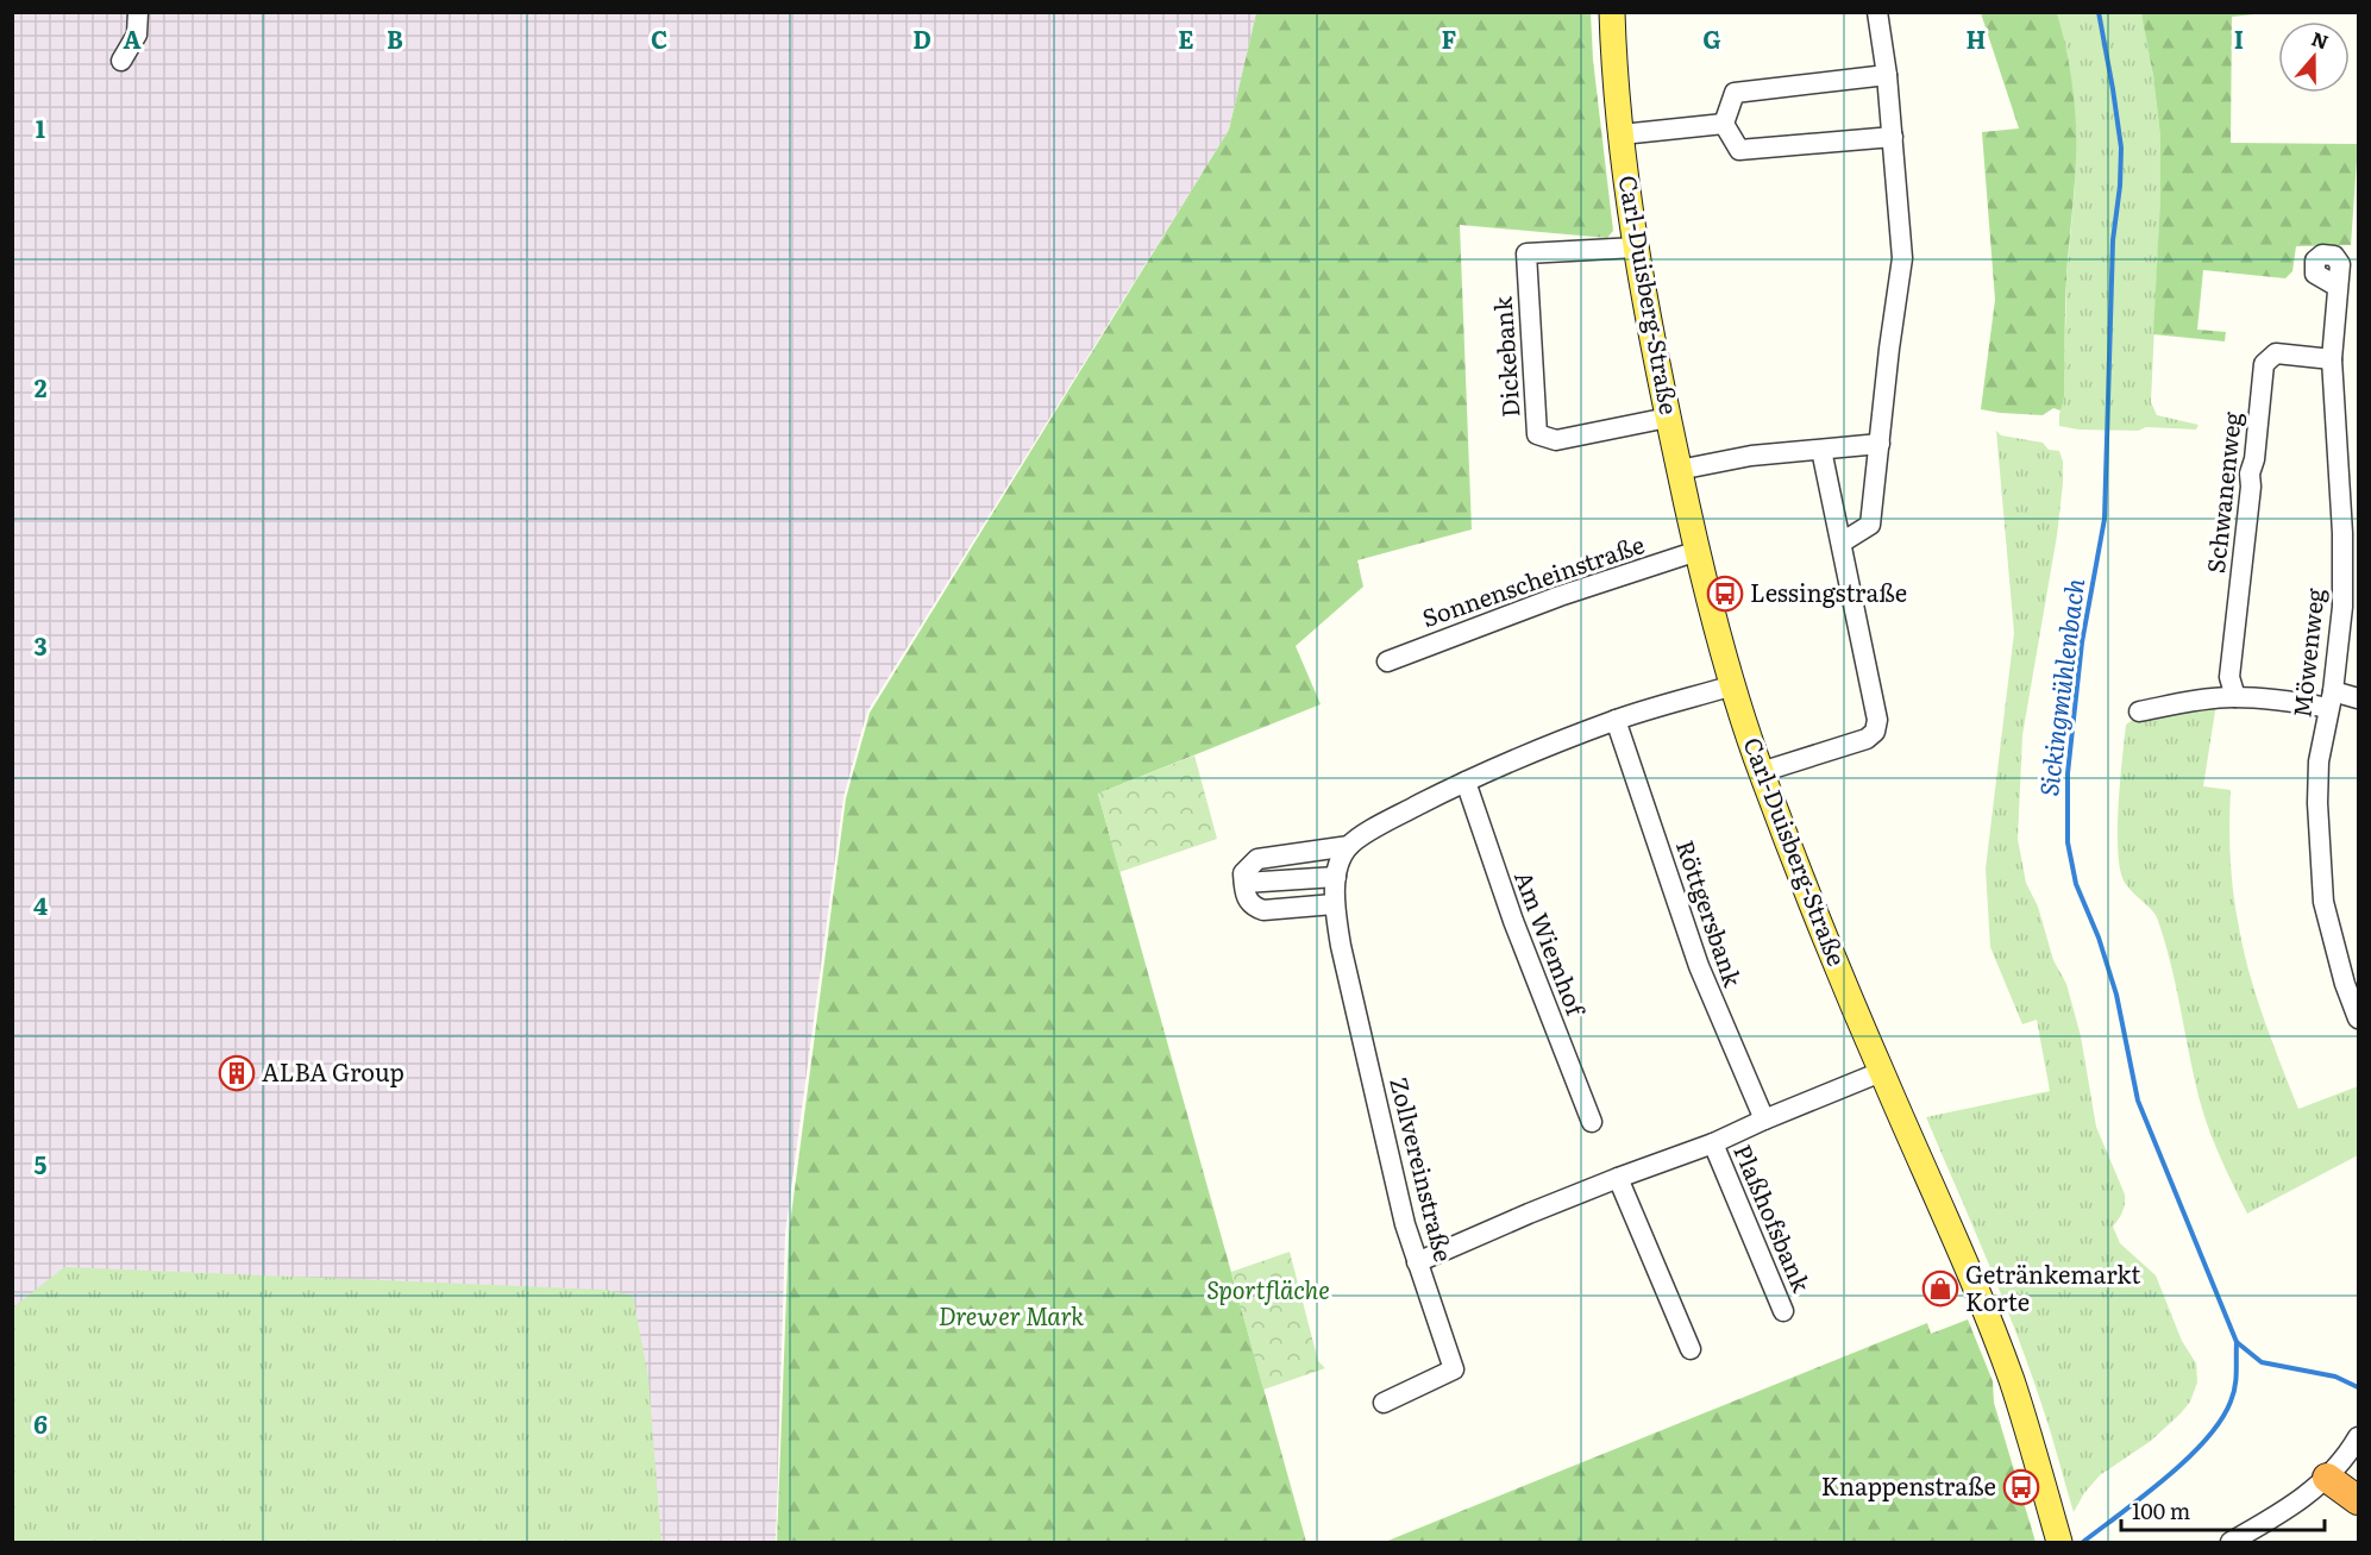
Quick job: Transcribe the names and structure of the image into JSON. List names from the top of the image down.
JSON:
{
  "streets": {
    "main road": ["Carl-Duisberg-Straße"],
    "street": [
      "Dickebank",
      "Schwanenweg",
      "Sonnenscheinstraße",
      "Möwenweg",
      "Röttgersbank",
      "Am Wiemhof",
      "Zollvereinstraße",
      "Plaßhofsbank"
    ]
  },
  "crossings": [
    ["Carl-Duisberg-Straße", "Dickebank"],
    ["Carl-Duisberg-Straße", "Sonnenscheinstraße"],
    ["Schwanenweg", "Möwenweg"]
  ],
  "water": ["Sickingmühlenbach"],
  "parks": ["Sportfläche", "Drewer Mark"],
  "places": {
    "bus stop": ["Lessingstraße", "Knappenstraße"],
    "building": ["ALBA Group"],
    "shop": ["Getränkemarkt Korte"]
  },
  "scale_bar": "100 m",
  "north": "top",
  "grid": {
    "columns": [
      "A",
      "B",
      "C",
      "D",
      "E",
      "F",
      "G",
      "H",
      "I"
    ],
    "rows": [
      "1",
      "2",
      "3",
      "4",
      "5",
      "6"
    ]
  }
}
